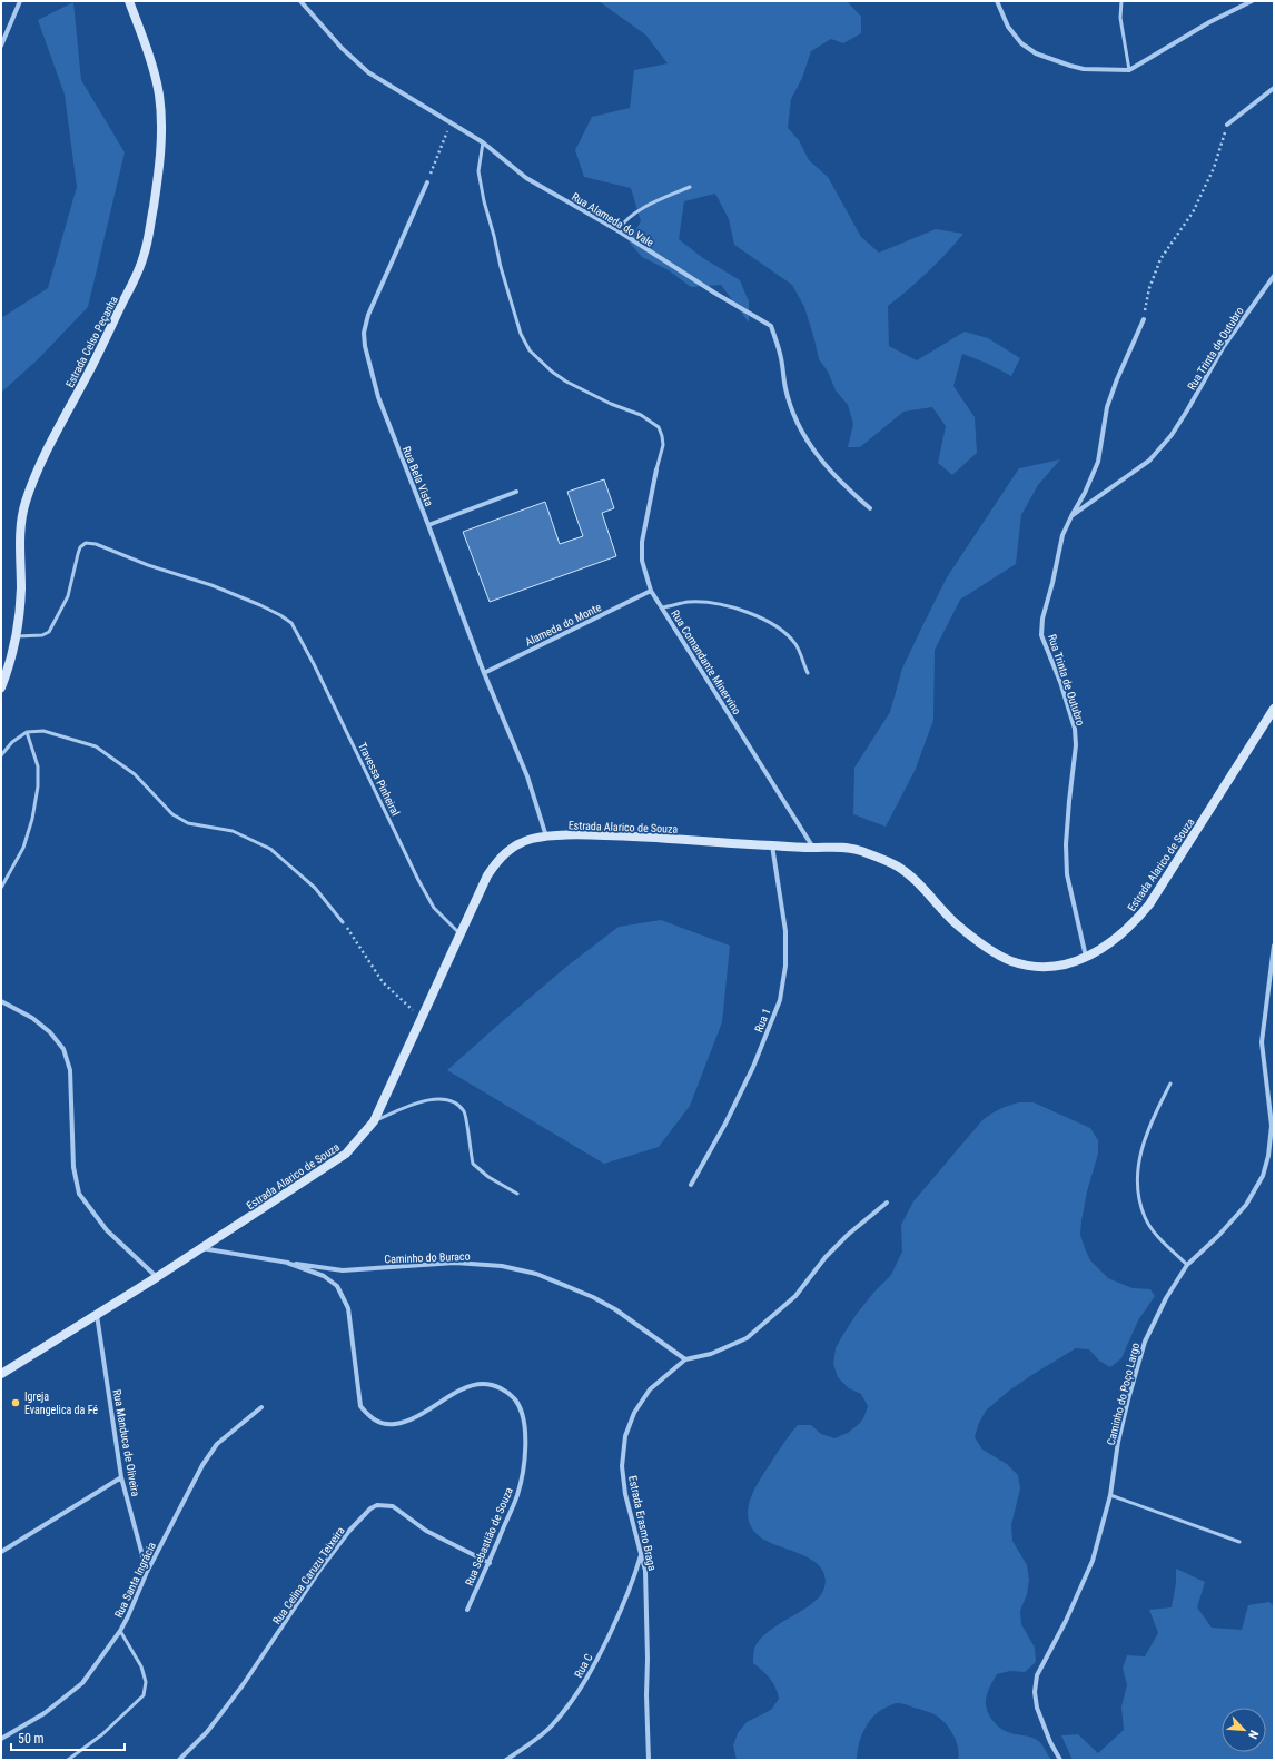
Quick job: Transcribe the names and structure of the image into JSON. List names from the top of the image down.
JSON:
{
  "streets": {
    "main road": ["Estrada Celso Peçanha", "Estrada Alarico de Souza"],
    "street": [
      "Rua Alameda do Vale",
      "Rua Trinta de Outubro",
      "Rua Bela Vista",
      "Alameda do Monte",
      "Rua Comandante Minervino",
      "Rua 1",
      "Caminho do Buraco",
      "Caminho do Poço Largo",
      "Rua Manduca de Oliveira",
      "Estrada Erasmo Braga",
      "Rua Sebastião de Souza",
      "Rua Celina Caruzu Teixeira",
      "Rua Santa Ingrácia",
      "Rua C"
    ],
    "lane": ["Travessa Pinheiral"]
  },
  "crossings": [
    ["Estrada Celso Peçanha", "Travessa Pinheiral"],
    ["Rua Trinta de Outubro", "Estrada Alarico de Souza"],
    ["Rua Bela Vista", "Alameda do Monte"],
    ["Rua Bela Vista", "Estrada Alarico de Souza"],
    ["Alameda do Monte", "Rua Comandante Minervino"],
    ["Rua Comandante Minervino", "Estrada Alarico de Souza"],
    ["Travessa Pinheiral", "Estrada Alarico de Souza"],
    ["Estrada Alarico de Souza", "Rua 1"],
    ["Estrada Alarico de Souza", "Caminho do Buraco"],
    ["Estrada Alarico de Souza", "Rua Manduca de Oliveira"],
    ["Caminho do Buraco", "Estrada Erasmo Braga"],
    ["Caminho do Buraco", "Rua Sebastião de Souza"],
    ["Rua Manduca de Oliveira", "Rua Santa Ingrácia"],
    ["Estrada Erasmo Braga", "Rua C"],
    ["Rua Sebastião de Souza", "Rua Celina Caruzu Teixeira"]
  ],
  "places": ["Igreja Evangelica da Fé"],
  "scale_bar": "50 m",
  "north": "bottom right"
}
